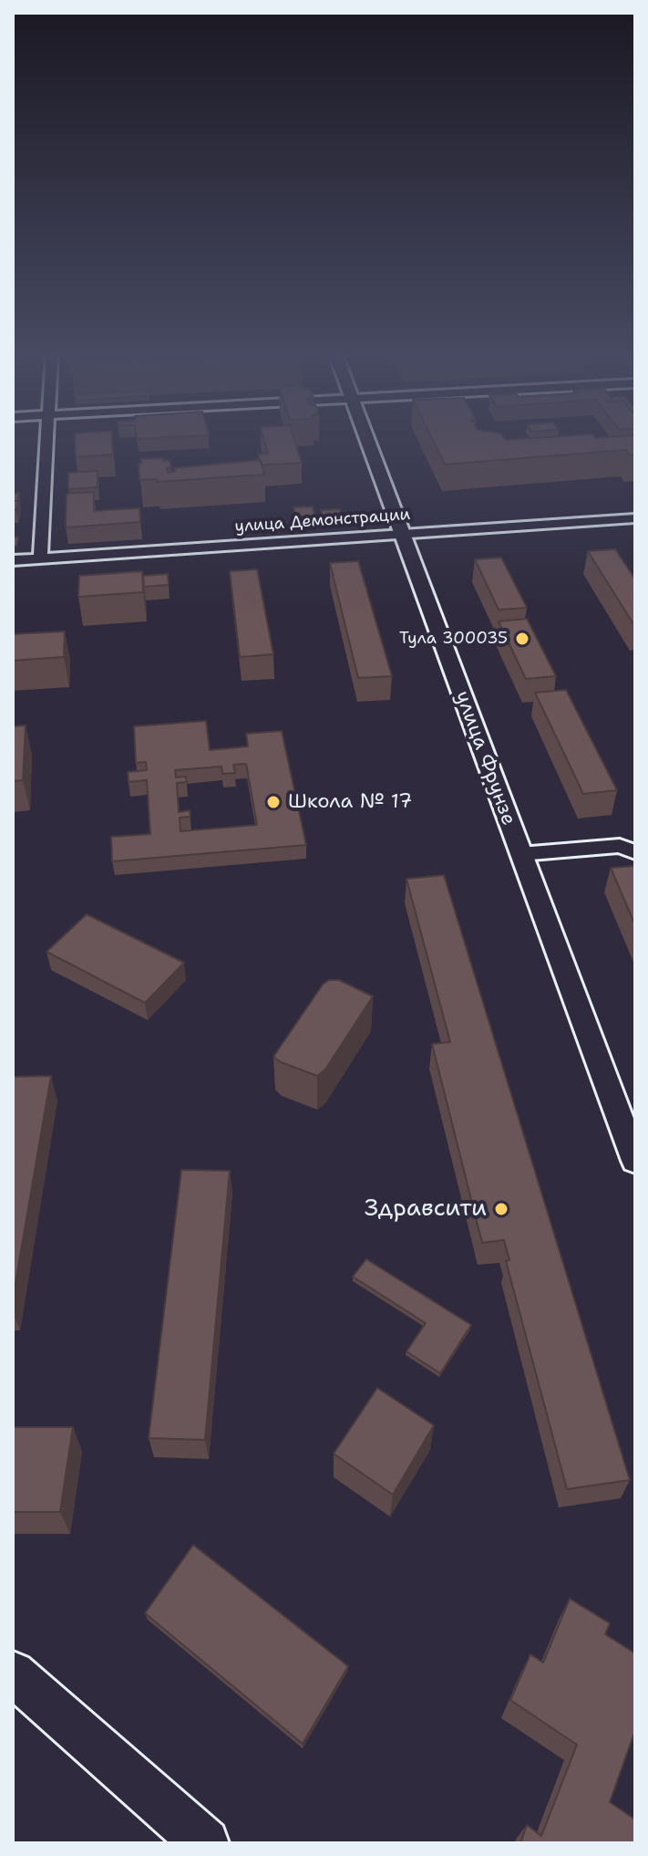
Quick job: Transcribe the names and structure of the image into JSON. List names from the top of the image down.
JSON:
{
  "streets": {
    "street": ["улица Демонстрации", "улица Фрунзе"]
  },
  "crossings": [
    ["улица Демонстрации", "улица Фрунзе"]
  ],
  "places": ["Тула 300035", "Школа № 17", "Здравсити"]
}
